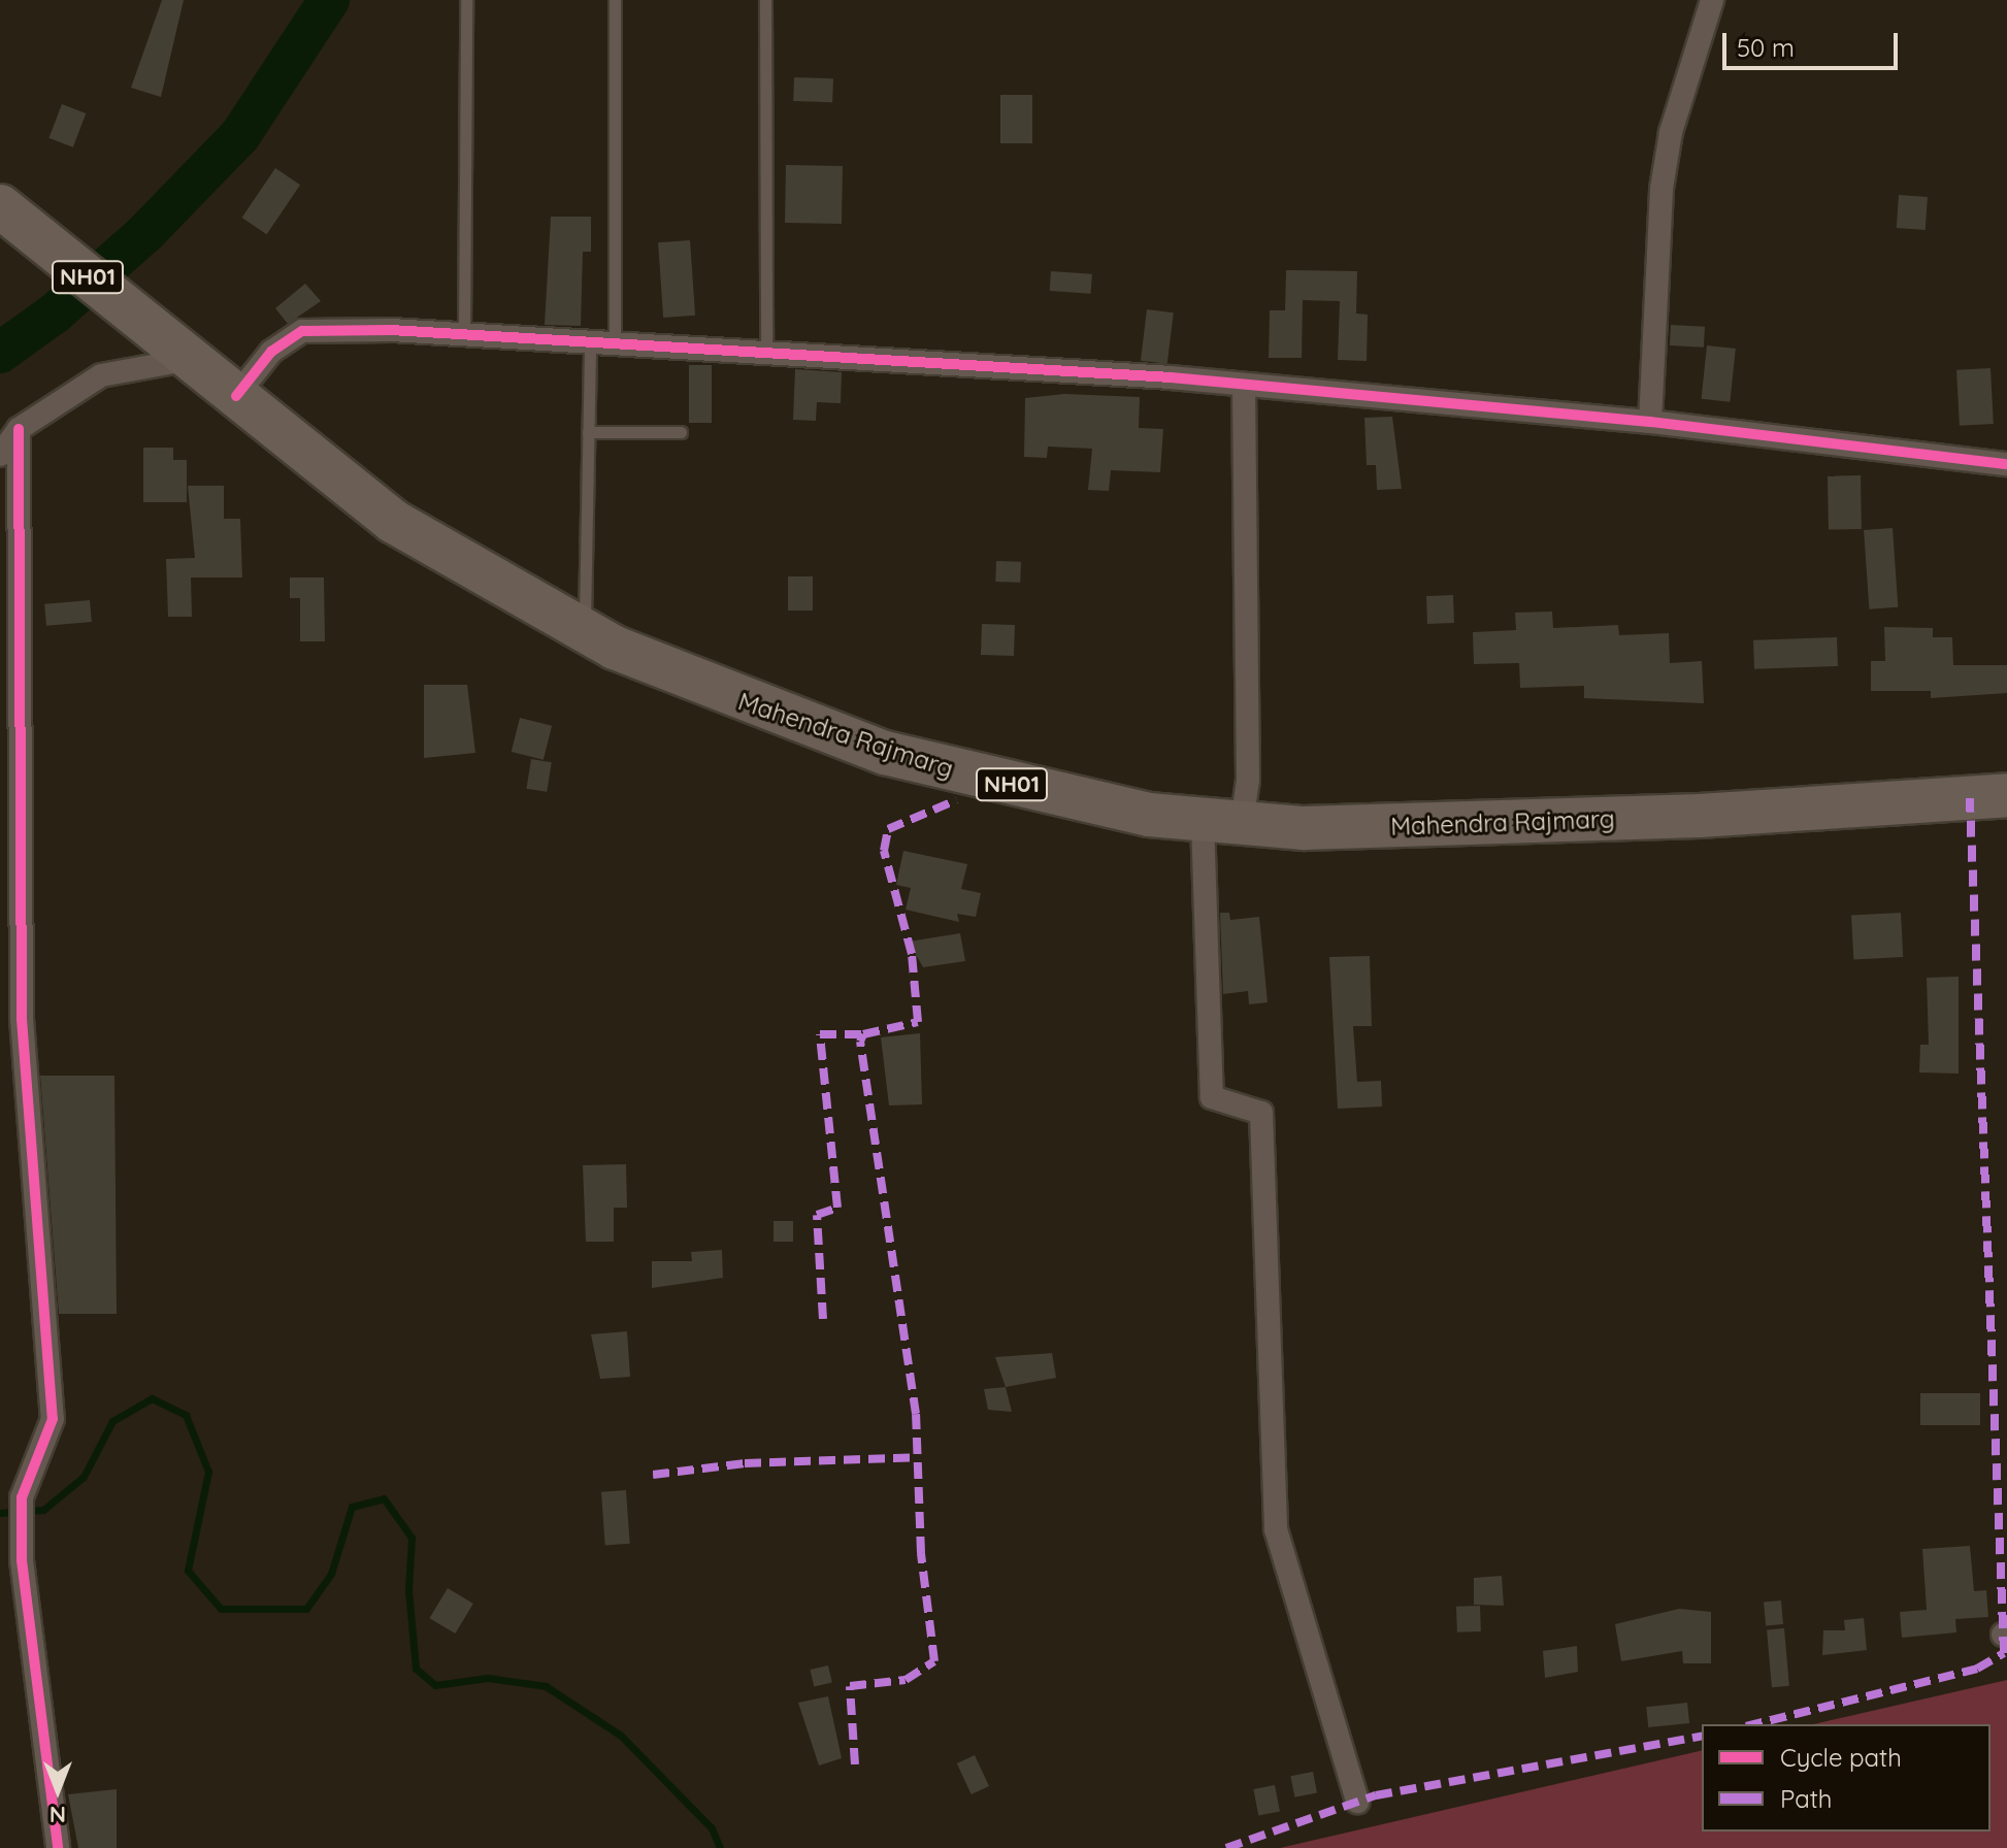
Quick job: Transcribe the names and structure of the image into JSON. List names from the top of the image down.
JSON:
{
  "streets": {
    "highway": ["NH01", "Mahendra Rajmarg"]
  },
  "legend": ["Cycle path", "Path"],
  "scale_bar": "50 m",
  "north": "bottom"
}
